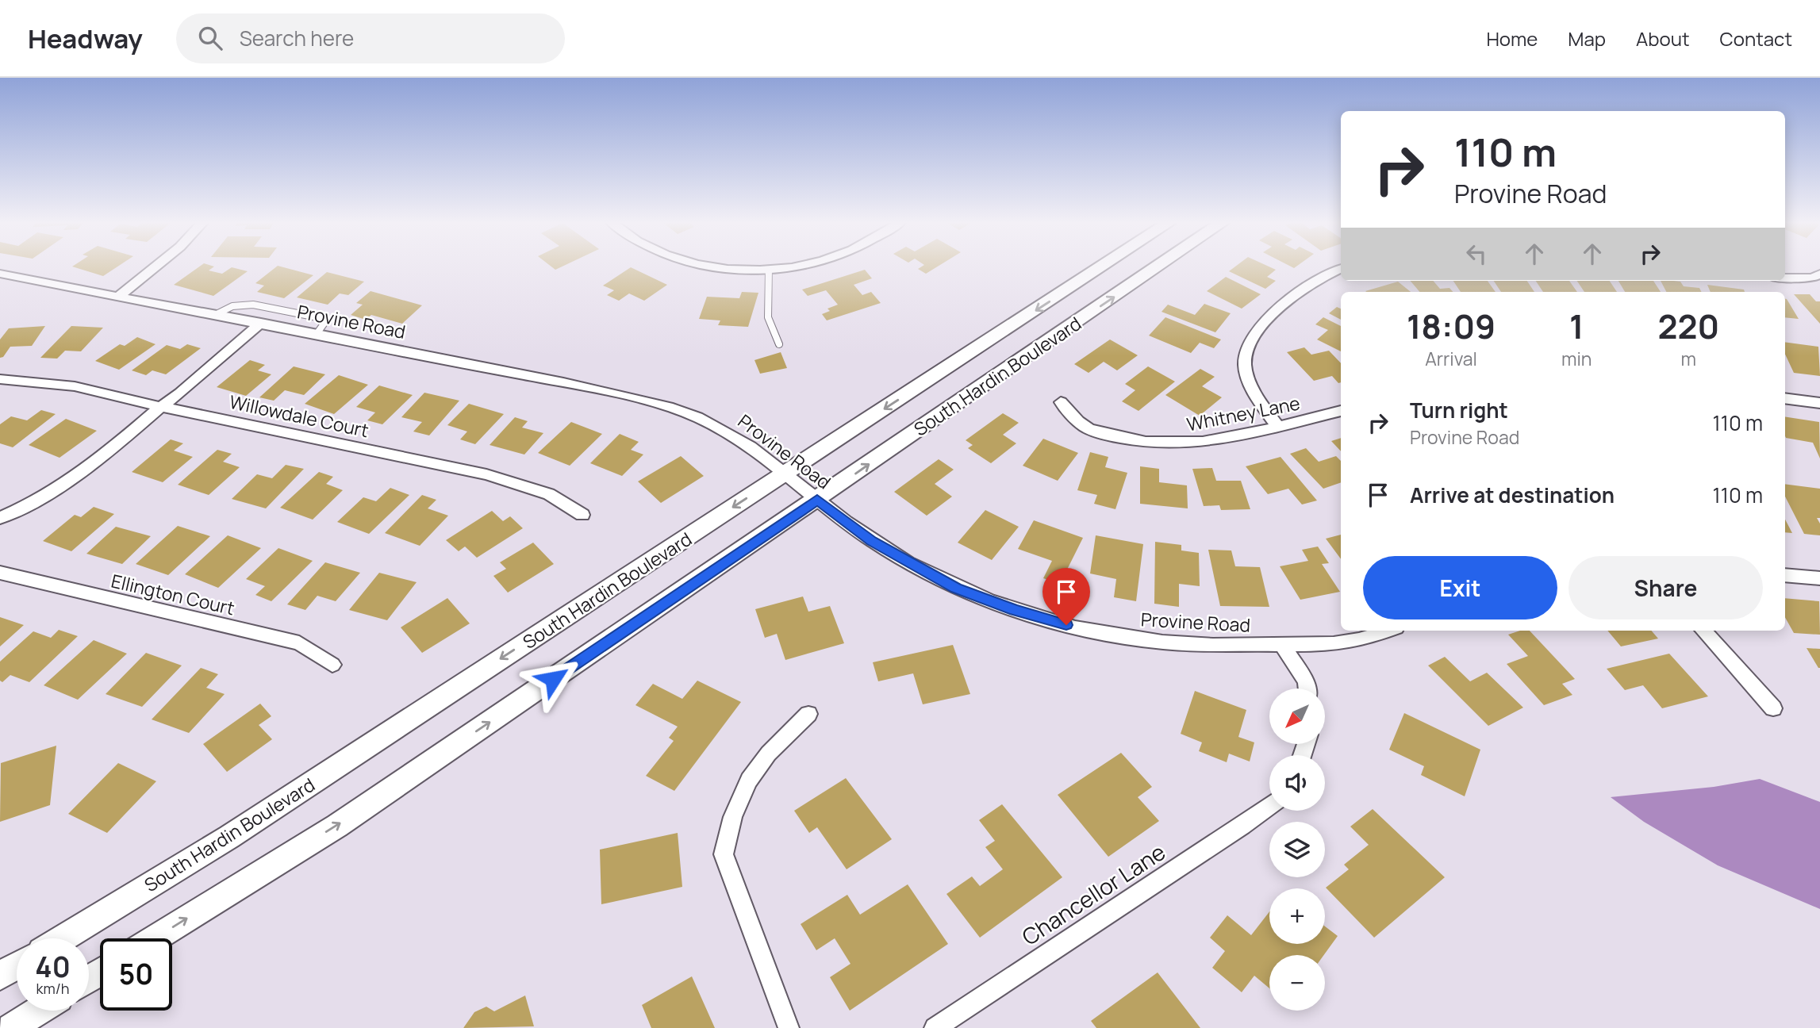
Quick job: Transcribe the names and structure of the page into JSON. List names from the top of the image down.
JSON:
{
  "streets": {
    "main road": ["South Hardin Boulevard"],
    "street": [
      "Provine Road",
      "Whitney Lane",
      "Willowdale Court",
      "Ellington Court",
      "Chancellor Lane"
    ]
  },
  "crossings": [
    ["Provine Road", "South Hardin Boulevard"]
  ],
  "north": "bottom left",
  "page": {
    "header": "Headway",
    "search": "Search here",
    "nav": [
      "Home",
      "Map",
      "About",
      "Contact"
    ],
    "turn": ["110 m", "Provine Road"],
    "eta": [
      "18:09",
      "Arrival",
      "1",
      "min",
      "220",
      "m"
    ],
    "list": [
      {
        "name": "Turn right",
        "note": "Provine Road",
        "value": "110 m"
      },
      {
        "name": "Arrive at destination",
        "value": "110 m"
      }
    ],
    "buttons": ["Exit", "Share"],
    "map_buttons": ["+", "−"],
    "speed": "40 km/h",
    "limit": "50"
  }
}
